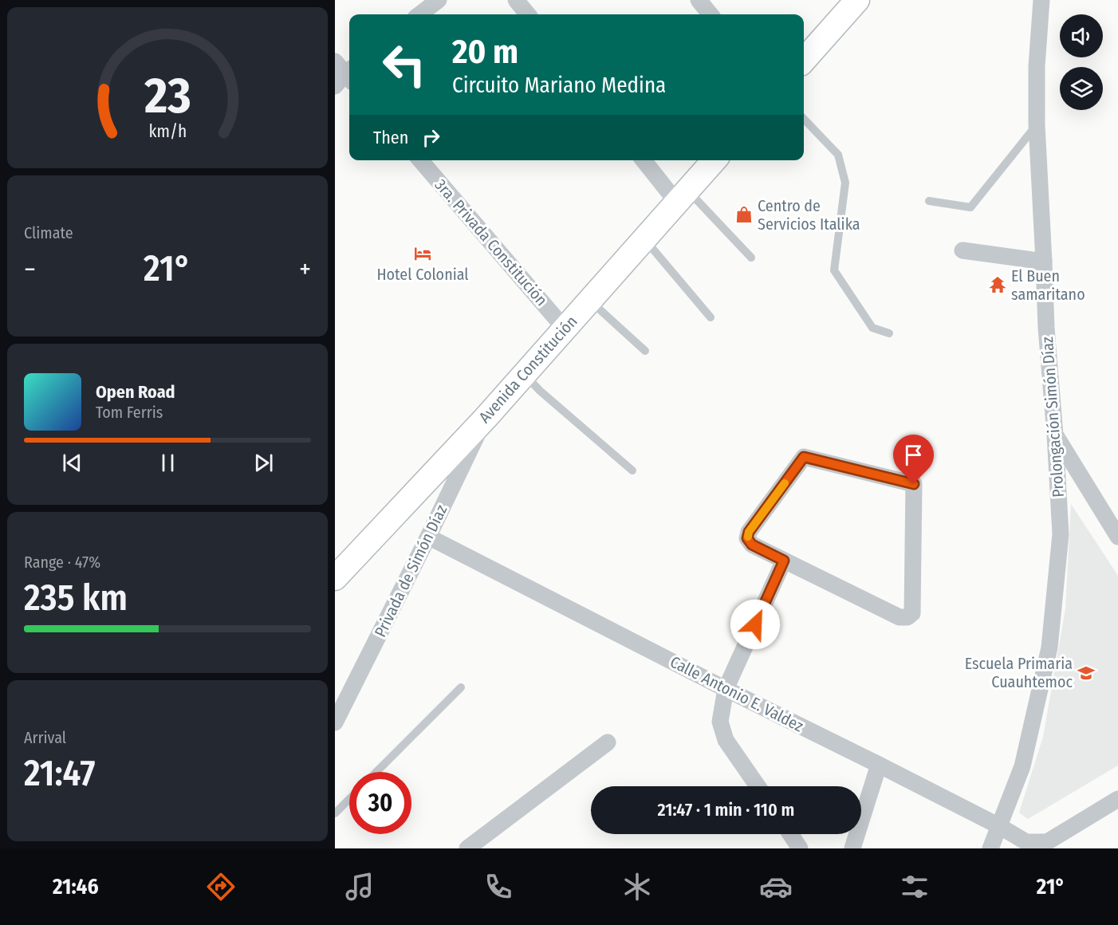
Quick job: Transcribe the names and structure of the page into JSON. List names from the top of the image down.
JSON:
{
  "streets": {
    "main road": ["Avenida Constitución"],
    "street": [
      "3ra. Privada Constitución",
      "Prolongación Simón Díaz",
      "Privada de Simón Díaz",
      "Calle Antonio E. Valdez"
    ]
  },
  "crossings": [
    ["3ra. Privada Constitución", "Avenida Constitución"],
    ["Avenida Constitución", "Privada de Simón Díaz"],
    ["Prolongación Simón Díaz", "Calle Antonio E. Valdez"],
    ["Privada de Simón Díaz", "Calle Antonio E. Valdez"]
  ],
  "places": {
    "shop": ["Centro de Servicios Italika"],
    "hotel": ["Hotel Colonial"],
    "temple": ["El Buen samaritano"],
    "school or university": ["Escuela Primaria Cuauhtemoc"]
  },
  "page": {
    "turn": ["20 m", "Circuito Mariano Medina"],
    "then": "Then",
    "tile": [
      "Climate",
      ["Range · 47%", "235 km"],
      ["Arrival", "21:47"]
    ],
    "heat": ["−", "21°", "+"],
    "song": ["Open Road", "Tom Ferris"],
    "limit": "30",
    "trip": "21:47 · 1 min · 110 m",
    "tabs": ["21:46", "21°"],
    "gauge": ["23", "km/h"]
  }
}
